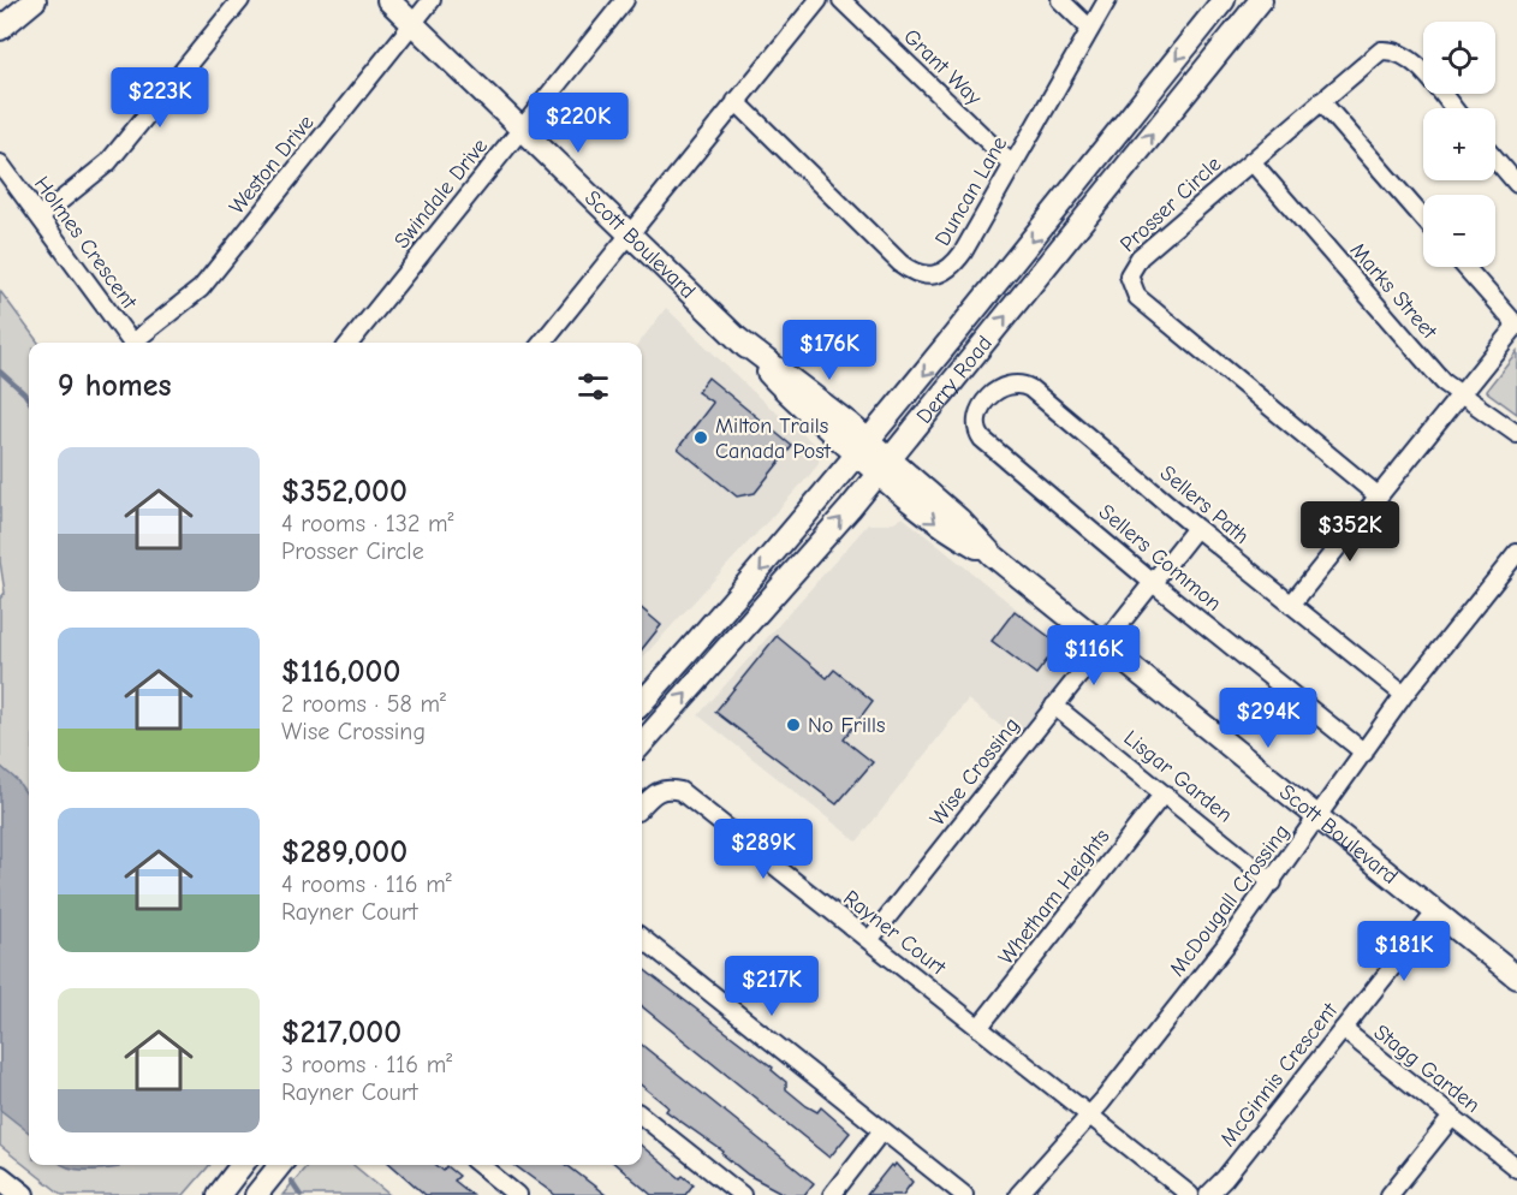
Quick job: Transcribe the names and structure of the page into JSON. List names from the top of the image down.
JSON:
{
  "streets": {
    "main road": ["Scott Boulevard", "Derry Road"],
    "street": [
      "Grant Way",
      "Weston Drive",
      "Duncan Lane",
      "Swindale Drive",
      "Prosser Circle",
      "Holmes Crescent",
      "Marks Street",
      "Sellers Path",
      "Sellers Common",
      "Wise Crossing",
      "Lisgar Garden",
      "Whetham Heights",
      "McDougall Crossing",
      "Rayner Court",
      "Stagg Garden",
      "McGinnis Crescent"
    ]
  },
  "crossings": [
    ["Grant Way", "Duncan Lane"],
    ["Weston Drive", "Scott Boulevard"],
    ["Swindale Drive", "Scott Boulevard"],
    ["Prosser Circle", "Marks Street"],
    ["Scott Boulevard", "Derry Road"],
    ["Scott Boulevard", "Wise Crossing"],
    ["Scott Boulevard", "McDougall Crossing"],
    ["Scott Boulevard", "McGinnis Crescent"],
    ["Sellers Path", "Sellers Common"],
    ["Sellers Path", "Wise Crossing"],
    ["Sellers Path", "McDougall Crossing"],
    ["Sellers Common", "Wise Crossing"],
    ["Sellers Common", "McDougall Crossing"],
    ["Wise Crossing", "Lisgar Garden"],
    ["Wise Crossing", "Rayner Court"],
    ["Lisgar Garden", "Whetham Heights"],
    ["Lisgar Garden", "McDougall Crossing"],
    ["Whetham Heights", "Rayner Court"],
    ["McDougall Crossing", "Rayner Court"],
    ["Stagg Garden", "McGinnis Crescent"]
  ],
  "places": ["Milton Trails Canada Post", "No Frills"],
  "page": {
    "map_buttons": ["+", "−"],
    "price": [
      "$223K",
      "$220K",
      "$176K",
      "$352K",
      "$116K",
      "$294K",
      "$289K",
      "$181K",
      "$217K"
    ],
    "heading": "9 homes",
    "list": [
      {
        "name": "$352,000",
        "note": "4 rooms · 132 m² · Prosser Circle"
      },
      {
        "name": "$116,000",
        "note": "2 rooms · 58 m² · Wise Crossing"
      },
      {
        "name": "$289,000",
        "note": "4 rooms · 116 m² · Rayner Court"
      },
      {
        "name": "$217,000",
        "note": "3 rooms · 116 m² · Rayner Court"
      }
    ]
  }
}
